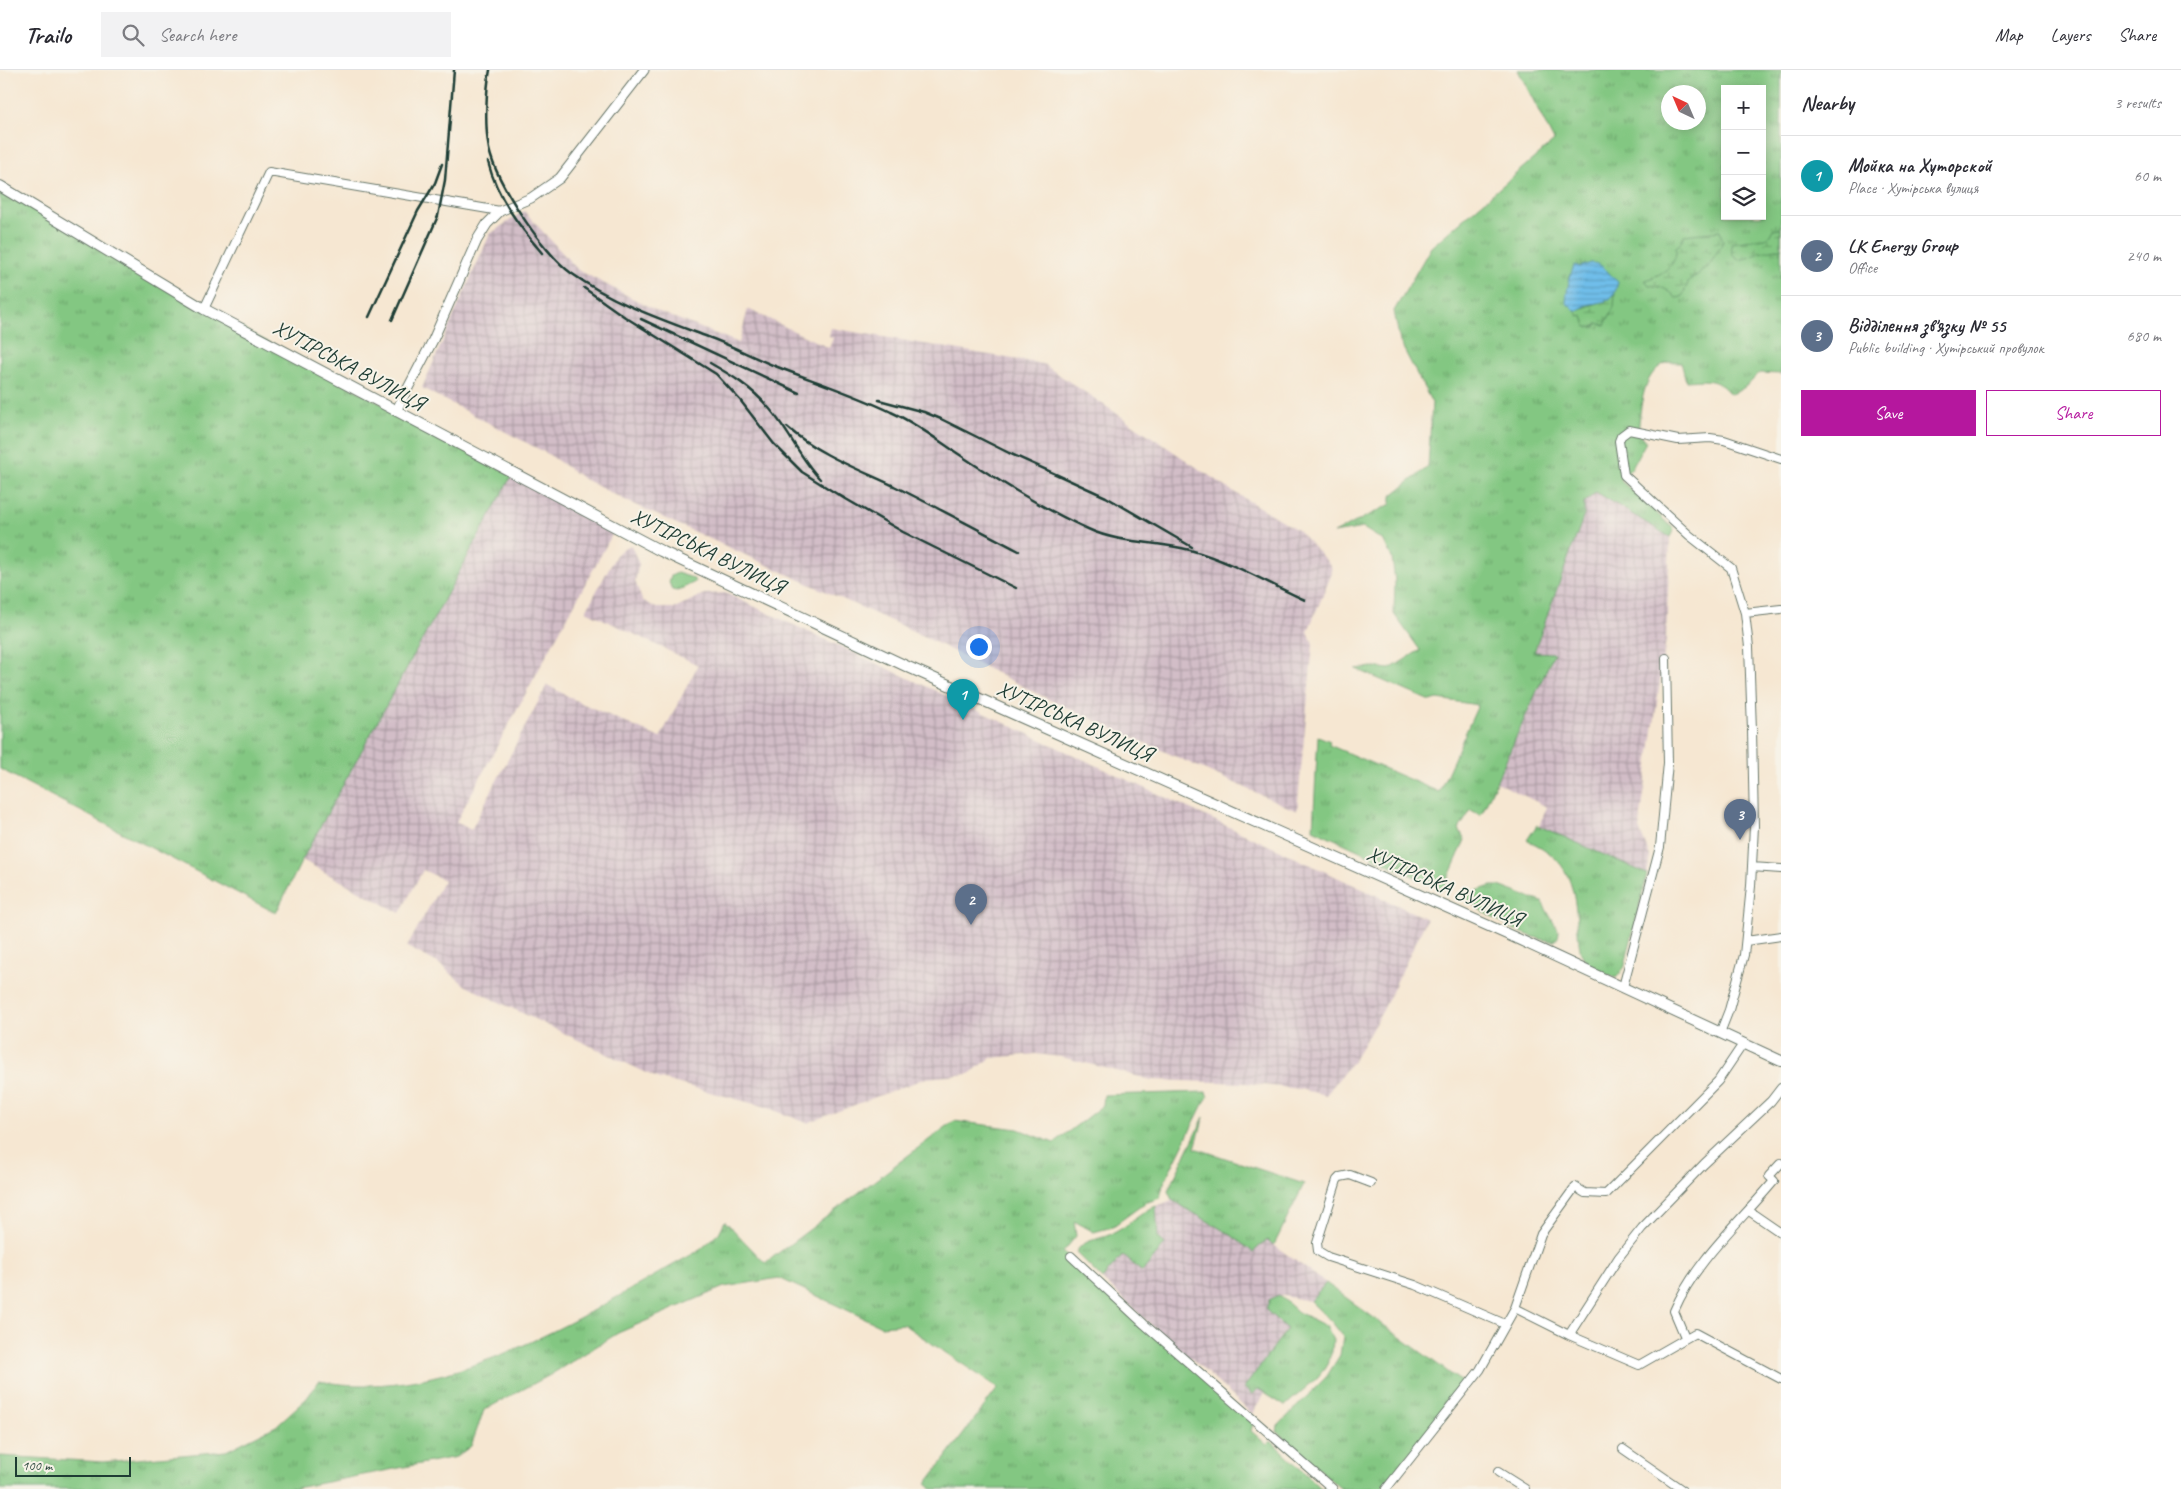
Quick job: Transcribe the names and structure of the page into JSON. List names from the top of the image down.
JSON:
{
  "streets": {
    "main road": ["ХУТІРСЬКА ВУЛИЦЯ"]
  },
  "scale_bar": "100 m",
  "north": "top left",
  "page": {
    "header": "Trailo",
    "search": "Search here",
    "nav": ["Map", "Layers", "Share"],
    "heading": ["Nearby", "3 results"],
    "map_buttons": ["+", "−"],
    "list": [
      {
        "mark": "1",
        "name": "Мойка на Хуторской",
        "note": "Place · Хутірська вулиця",
        "value": "60 m"
      },
      {
        "mark": "2",
        "name": "LK Energy Group",
        "note": "Office",
        "value": "240 m"
      },
      {
        "mark": "3",
        "name": "Відділення зв'язку № 55",
        "note": "Public building · Хутірський провулок",
        "value": "680 m"
      }
    ],
    "buttons": ["Save", "Share"],
    "pins": ["1", "3", "2"],
    "scale": "100 m"
  }
}
